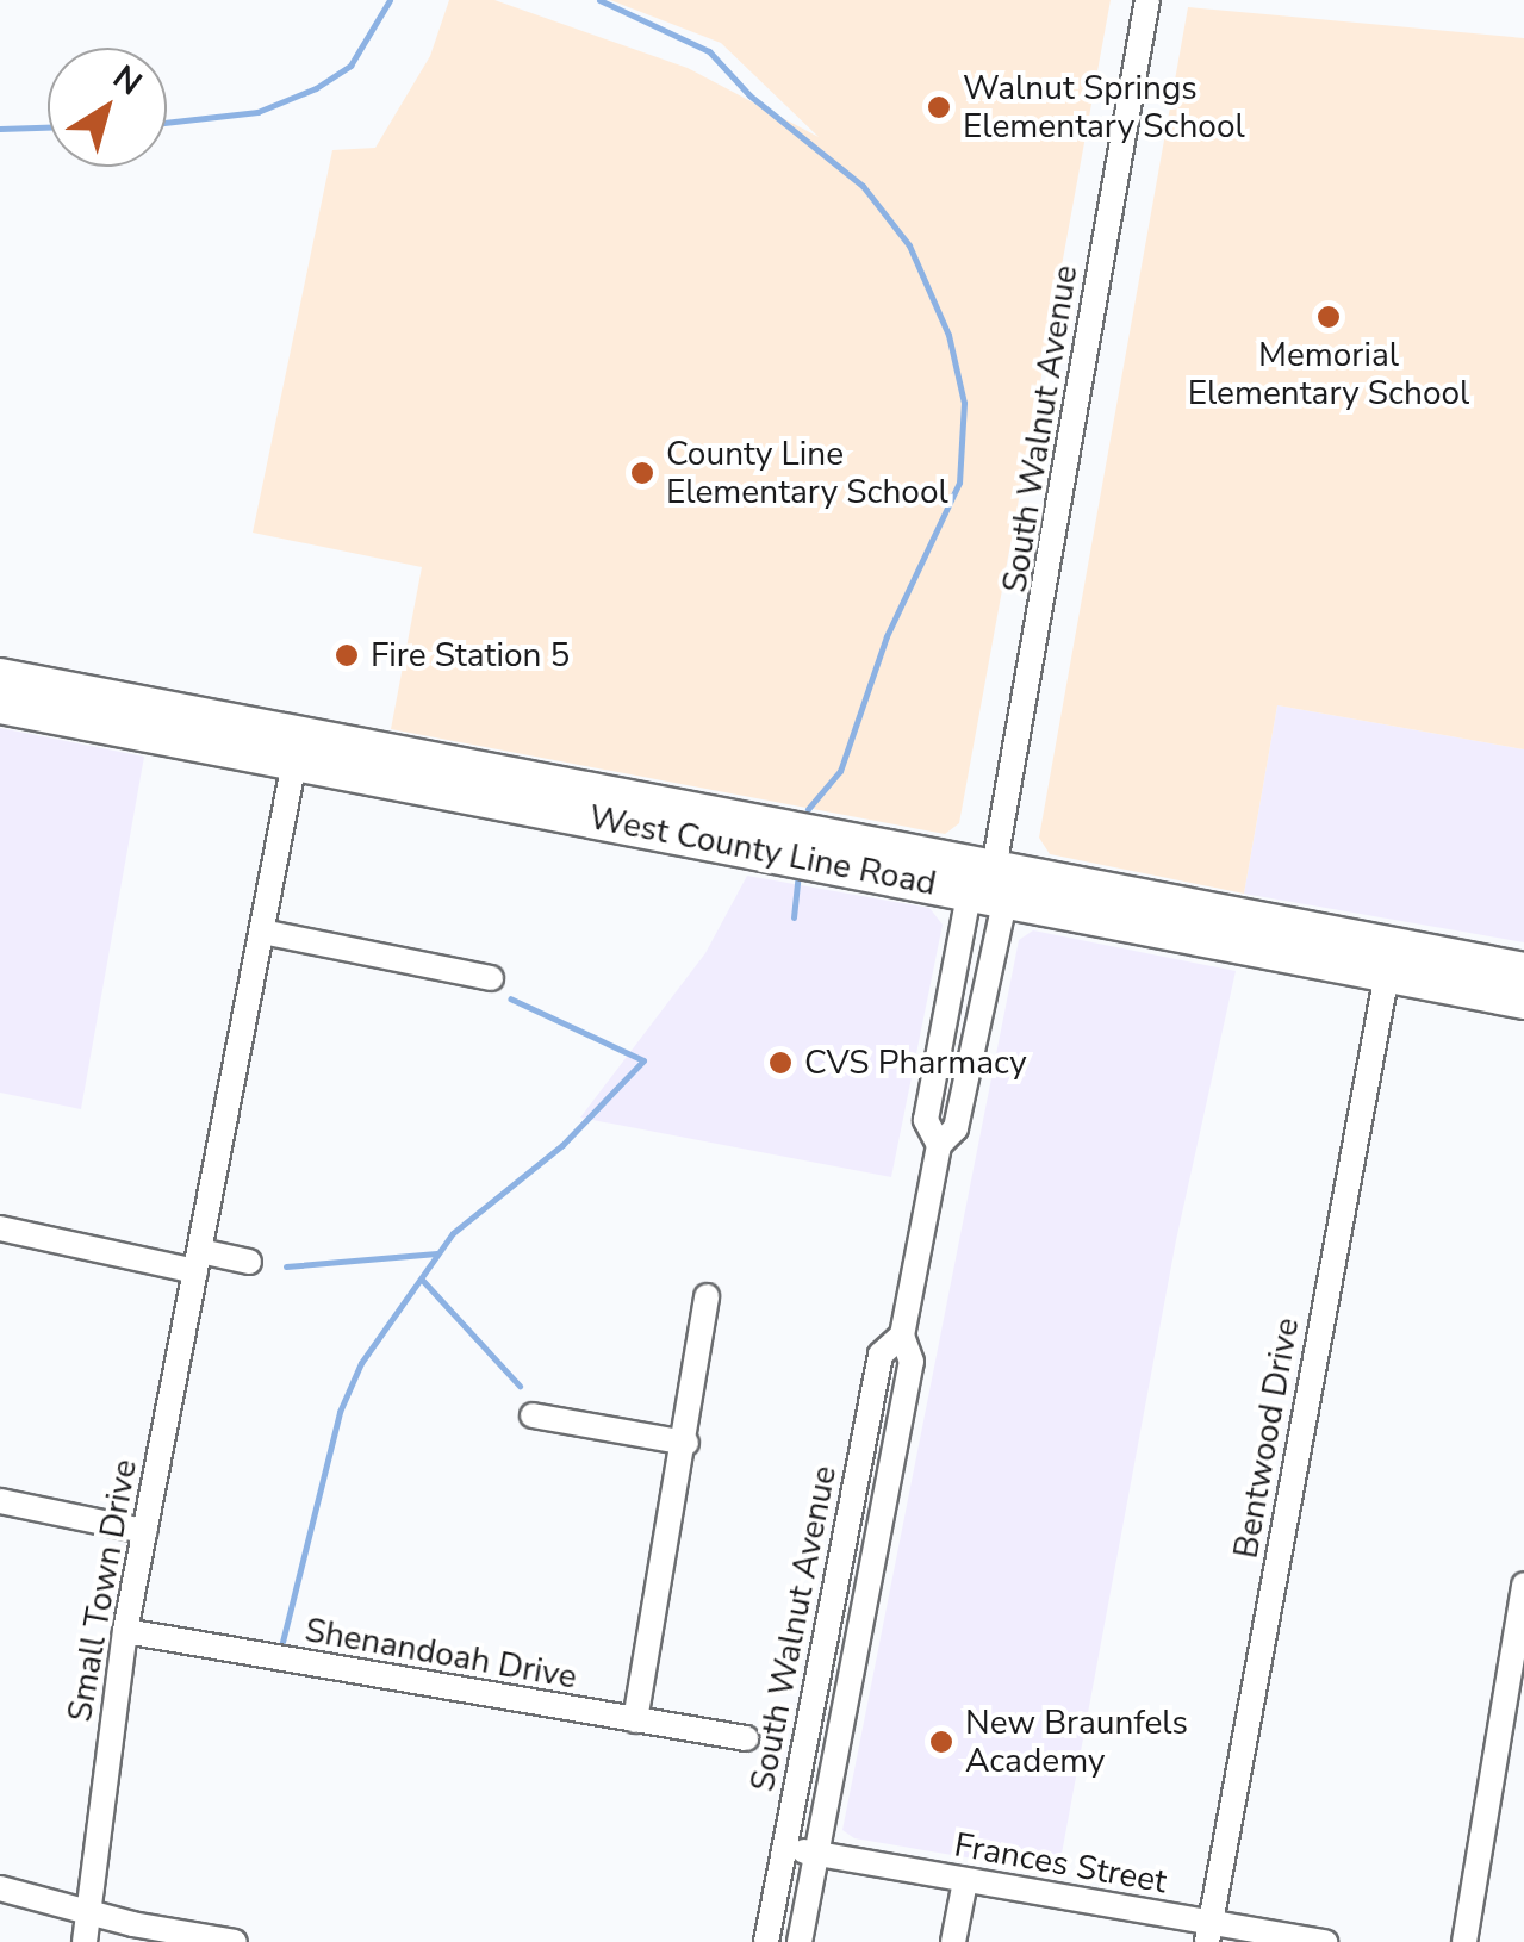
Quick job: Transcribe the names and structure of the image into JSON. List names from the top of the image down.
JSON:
{
  "streets": {
    "main road": ["West County Line Road"],
    "street": [
      "South Walnut Avenue",
      "Bentwood Drive",
      "Small Town Drive",
      "Shenandoah Drive",
      "Frances Street"
    ]
  },
  "crossings": [
    ["South Walnut Avenue", "West County Line Road"],
    ["South Walnut Avenue", "Frances Street"],
    ["West County Line Road", "Bentwood Drive"],
    ["West County Line Road", "Small Town Drive"],
    ["Bentwood Drive", "Frances Street"],
    ["Small Town Drive", "Shenandoah Drive"]
  ],
  "places": [
    "Walnut Springs Elementary School",
    "Memorial Elementary School",
    "County Line Elementary School",
    "Fire Station 5",
    "CVS Pharmacy",
    "New Braunfels Academy"
  ],
  "north": "top right"
}
